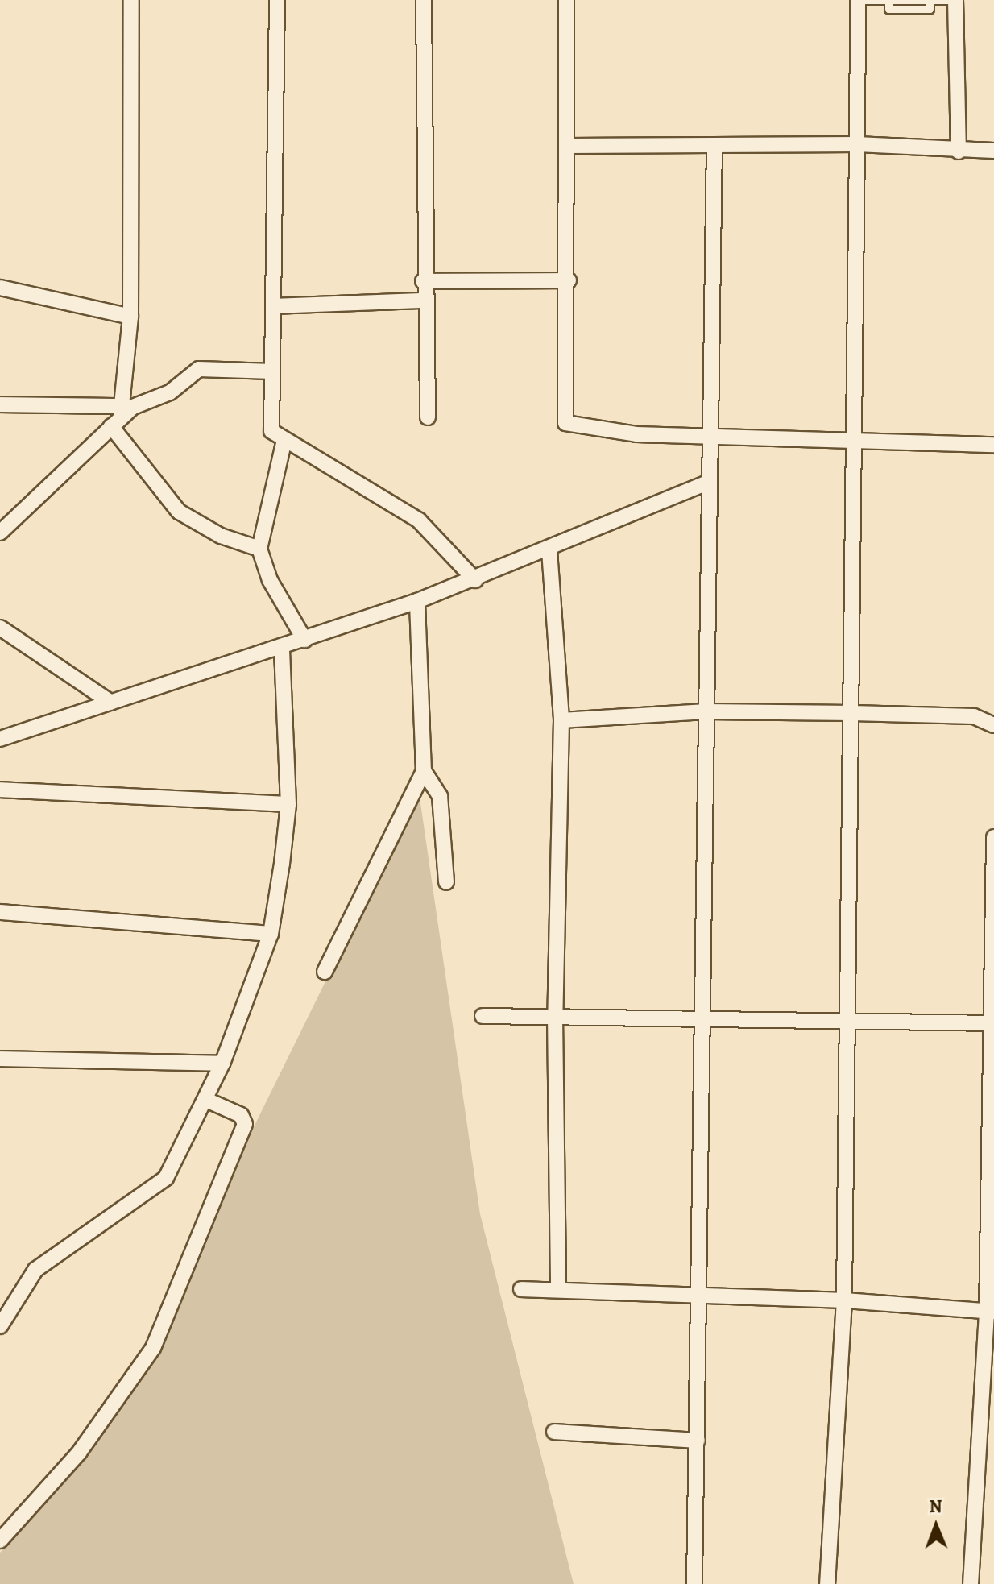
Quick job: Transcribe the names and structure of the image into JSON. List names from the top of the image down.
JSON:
{
  "north": "top"
}
